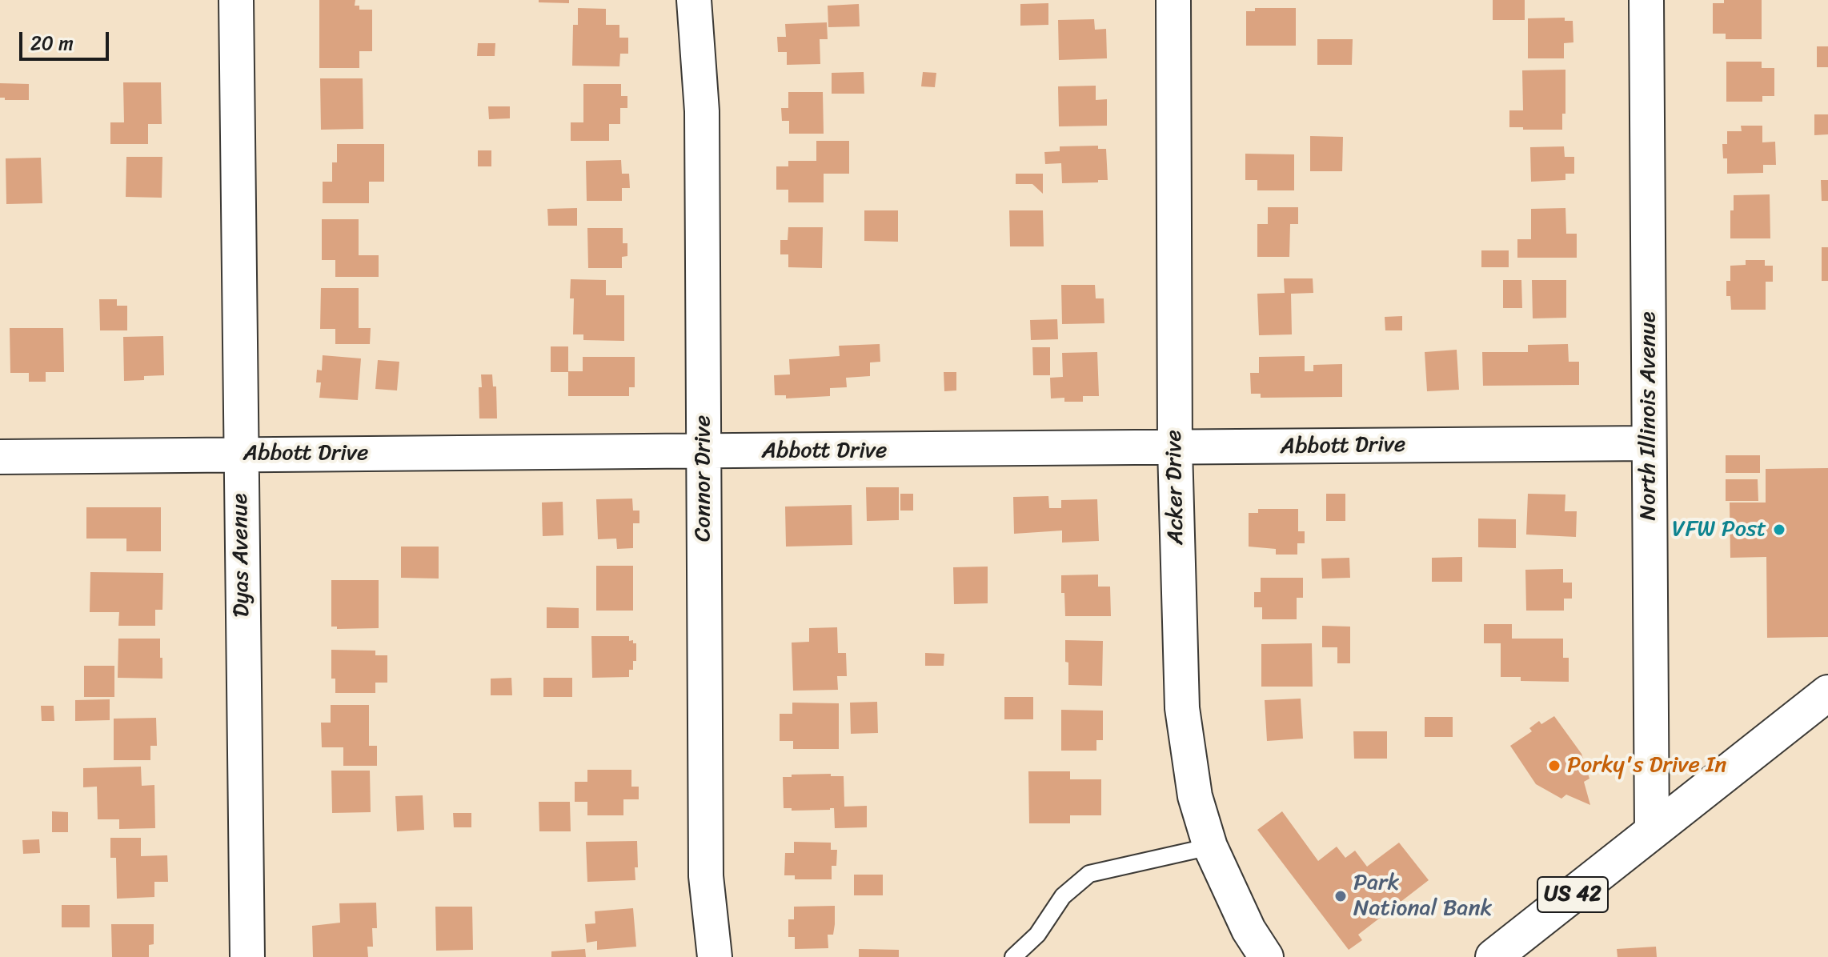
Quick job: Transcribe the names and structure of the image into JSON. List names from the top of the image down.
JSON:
{
  "streets": {
    "main road": ["US 42"],
    "street": [
      "North Illinois Avenue",
      "Abbott Drive",
      "Connor Drive",
      "Acker Drive",
      "Dyas Avenue"
    ]
  },
  "crossings": [
    ["North Illinois Avenue", "Abbott Drive"],
    ["North Illinois Avenue", "US 42"],
    ["Abbott Drive", "Connor Drive"],
    ["Abbott Drive", "Acker Drive"],
    ["Abbott Drive", "Dyas Avenue"]
  ],
  "places": ["VFW Post", "Porky's Drive In", "Park National Bank"],
  "scale_bar": "20 m"
}
